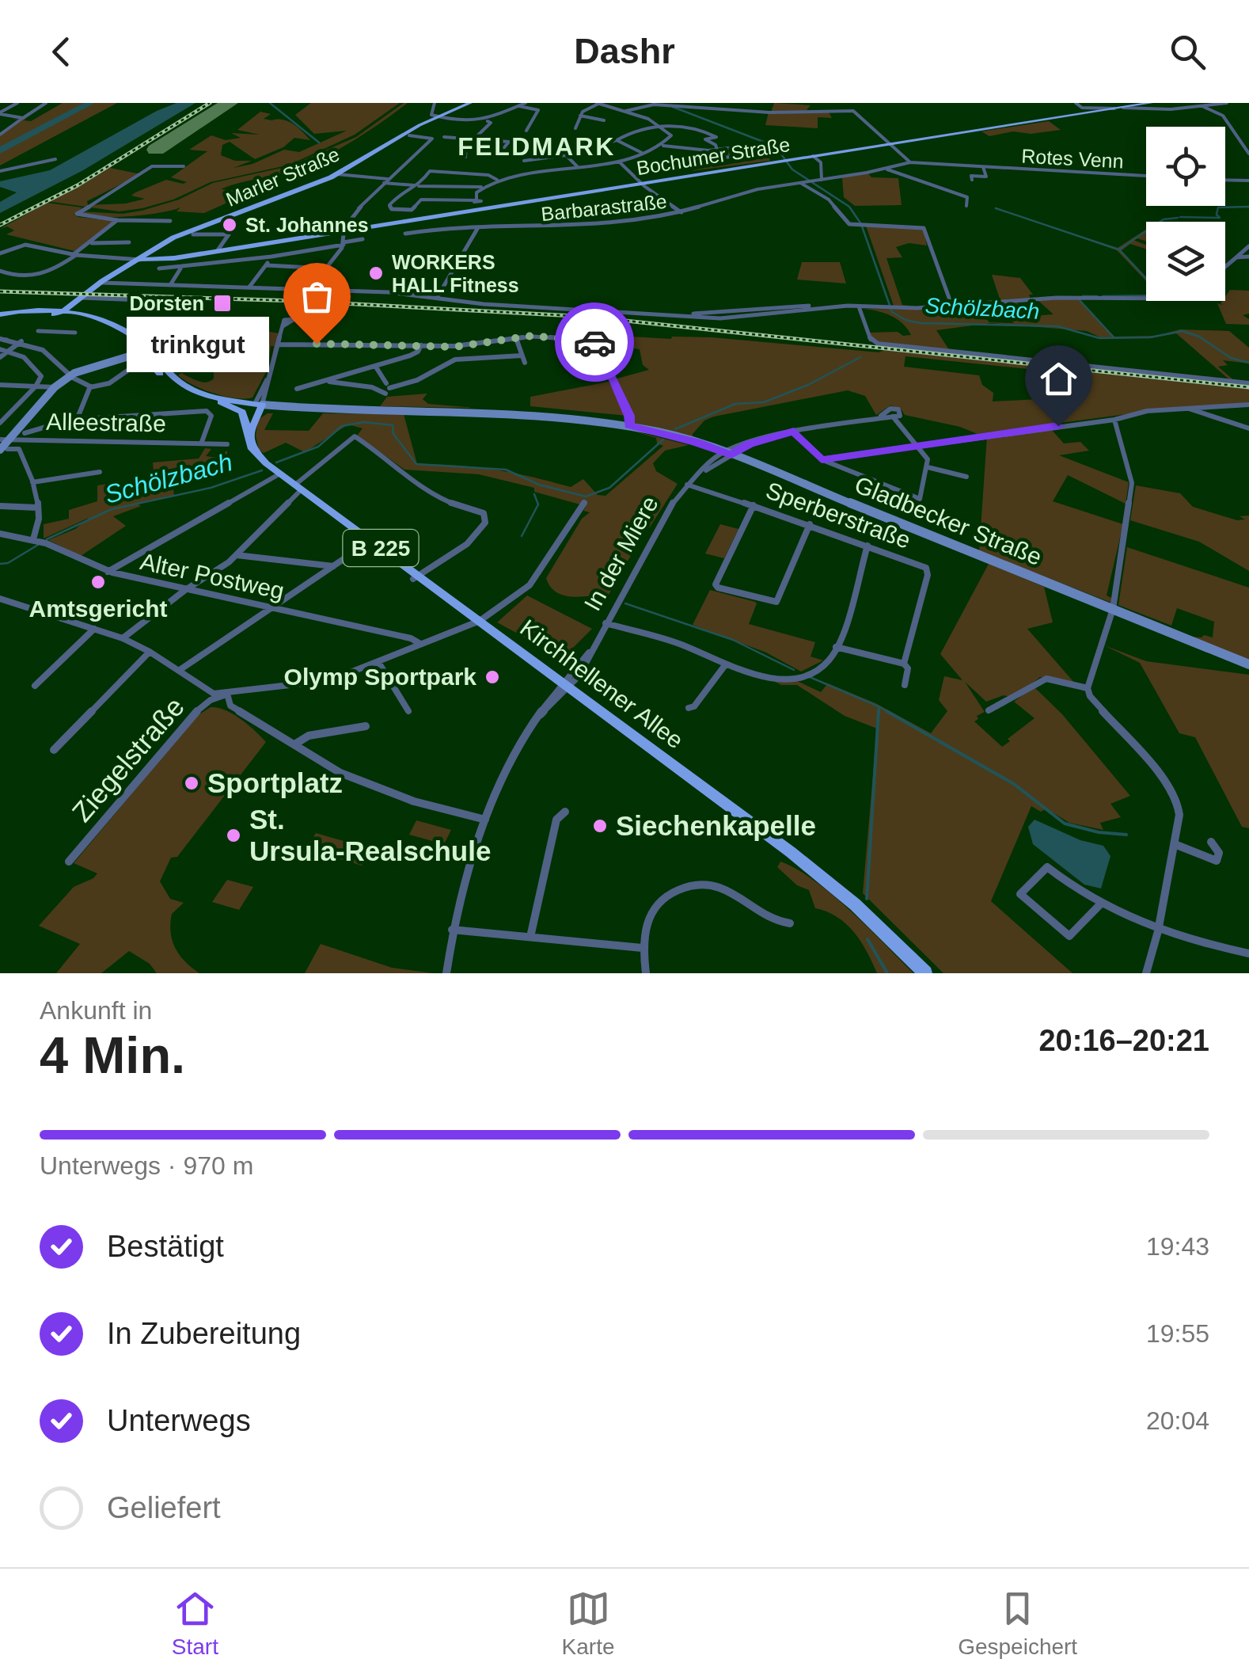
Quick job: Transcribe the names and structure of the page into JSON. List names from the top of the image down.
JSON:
{
  "streets": {
    "main road": [
      "Bochumer Straße",
      "Marler Straße",
      "Gladbecker Straße",
      "B 225",
      "Kirchhellener Allee"
    ],
    "street": [
      "Rotes Venn",
      "Barbarastraße",
      "Alleestraße",
      "Sperberstraße",
      "In der Miere",
      "Alter Postweg",
      "Ziegelstraße"
    ]
  },
  "crossings": [
    ["Bochumer Straße", "Marler Straße"],
    ["Rotes Venn", "Barbarastraße"],
    ["Sperberstraße", "In der Miere"],
    ["Gladbecker Straße", "In der Miere"],
    ["In der Miere", "Kirchhellener Allee"]
  ],
  "districts": ["FELDMARK"],
  "water": ["Schölzbach"],
  "places": {
    "other": [
      "St. Johannes",
      "WORKERS HALL Fitness",
      "trinkgut",
      "Amtsgericht",
      "Olymp Sportpark",
      "Sportplatz",
      "Siechenkapelle",
      "St. Ursula-Realschule"
    ],
    "transit": ["Dorsten"]
  },
  "page": {
    "header": "Dashr",
    "bubble": "trinkgut",
    "heading": ["4 Min.", "Ankunft in", "20:16–20:21"],
    "bar": "Unterwegs · 970 m",
    "list": [
      ["Bestätigt", "19:43"],
      ["In Zubereitung", "19:55"],
      ["Unterwegs", "20:04"],
      "Geliefert"
    ],
    "tabs": ["Start", "Karte", "Gespeichert"]
  }
}
